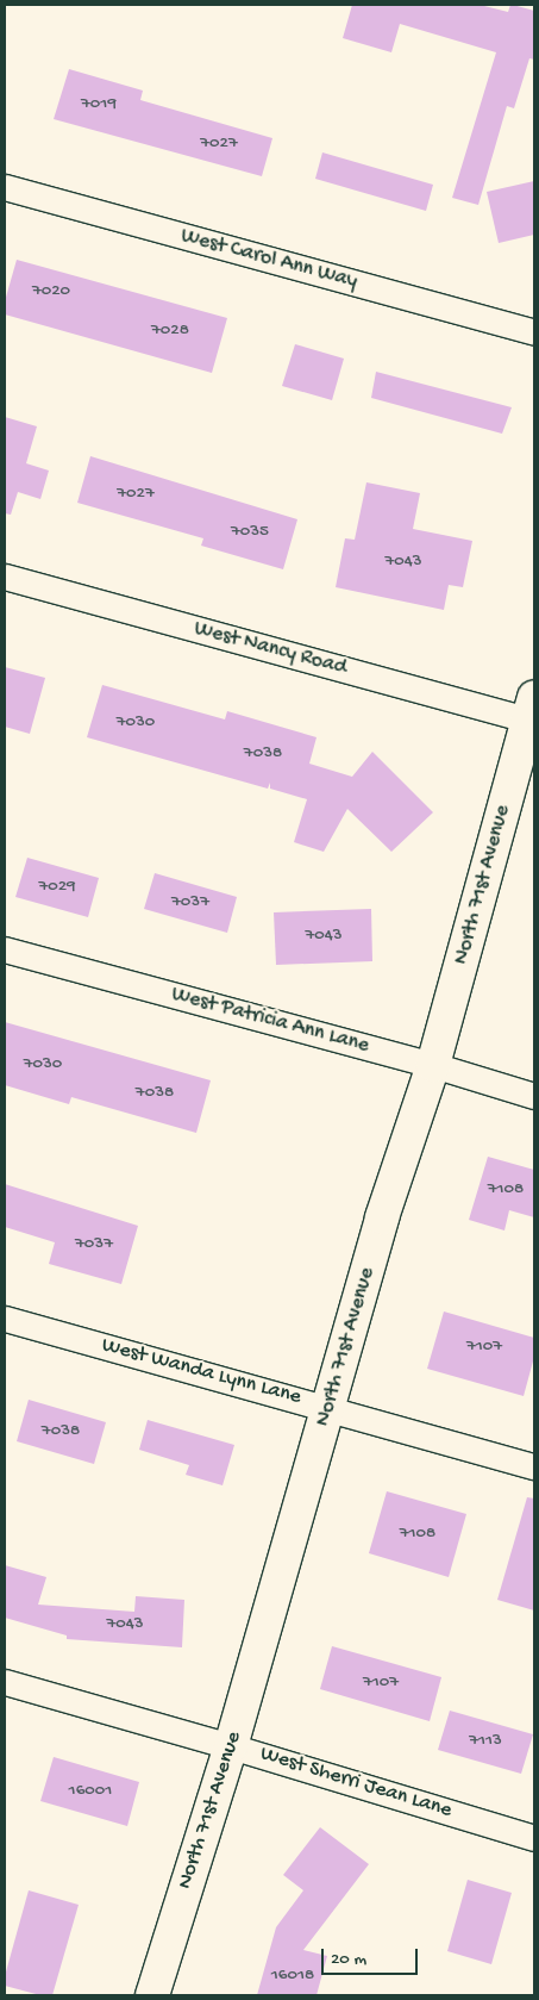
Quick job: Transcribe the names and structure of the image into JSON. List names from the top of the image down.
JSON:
{
  "streets": {
    "street": [
      "West Carol Ann Way",
      "West Nancy Road",
      "North 71st Avenue",
      "West Patricia Ann Lane",
      "West Wanda Lynn Lane",
      "West Sherri Jean Lane"
    ]
  },
  "crossings": [
    ["West Nancy Road", "North 71st Avenue"],
    ["North 71st Avenue", "West Patricia Ann Lane"],
    ["North 71st Avenue", "West Wanda Lynn Lane"],
    ["North 71st Avenue", "West Sherri Jean Lane"]
  ],
  "house_numbers": [
    "7019",
    "7027",
    "7020",
    "7028",
    "7027",
    "7035",
    "7043",
    "7030",
    "7038",
    "7029",
    "7037",
    "7043",
    "7030",
    "7038",
    "7108",
    "7037",
    "7107",
    "7038",
    "7108",
    "7043",
    "7107",
    "7113",
    "16001",
    "16018"
  ],
  "scale_bar": "20 m"
}
